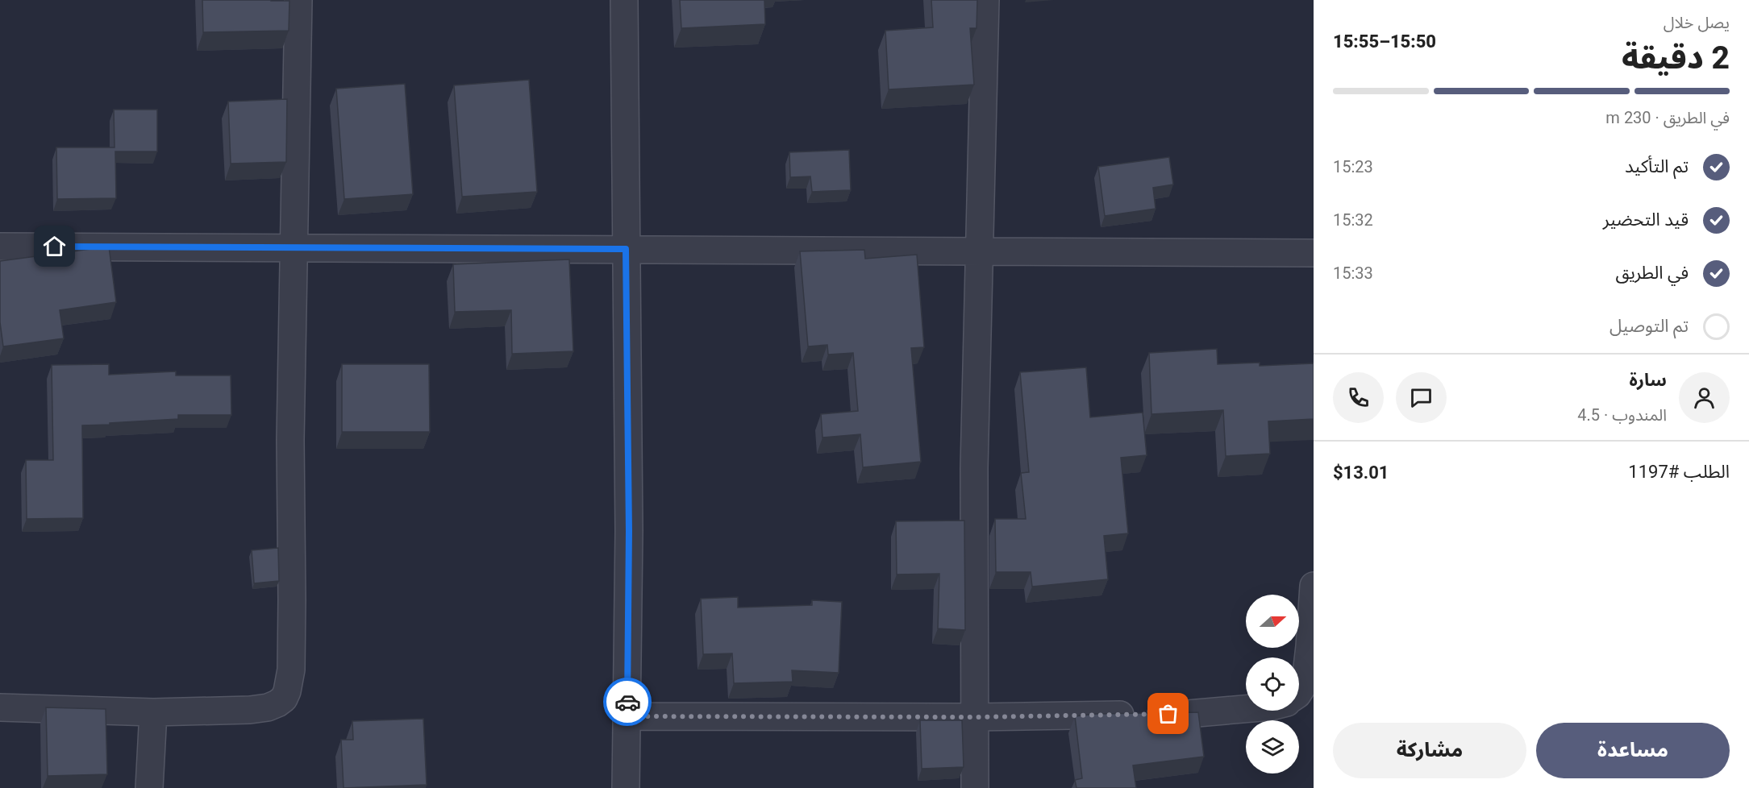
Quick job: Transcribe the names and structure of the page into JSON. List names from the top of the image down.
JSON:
{
  "north": "right",
  "page": {
    "heading": ["2 دقيقة", "يصل خلال", "15:50–15:55"],
    "panel": [
      "سارة",
      "المندوب · 4.5",
      "الطلب #1197",
      "$13.01"
    ],
    "bar": "في الطريق · 230 m",
    "list": [
      ["تم التأكيد", "15:23"],
      ["قيد التحضير", "15:32"],
      ["في الطريق", "15:33"],
      "تم التوصيل"
    ],
    "buttons": ["مساعدة", "مشاركة"]
  }
}
